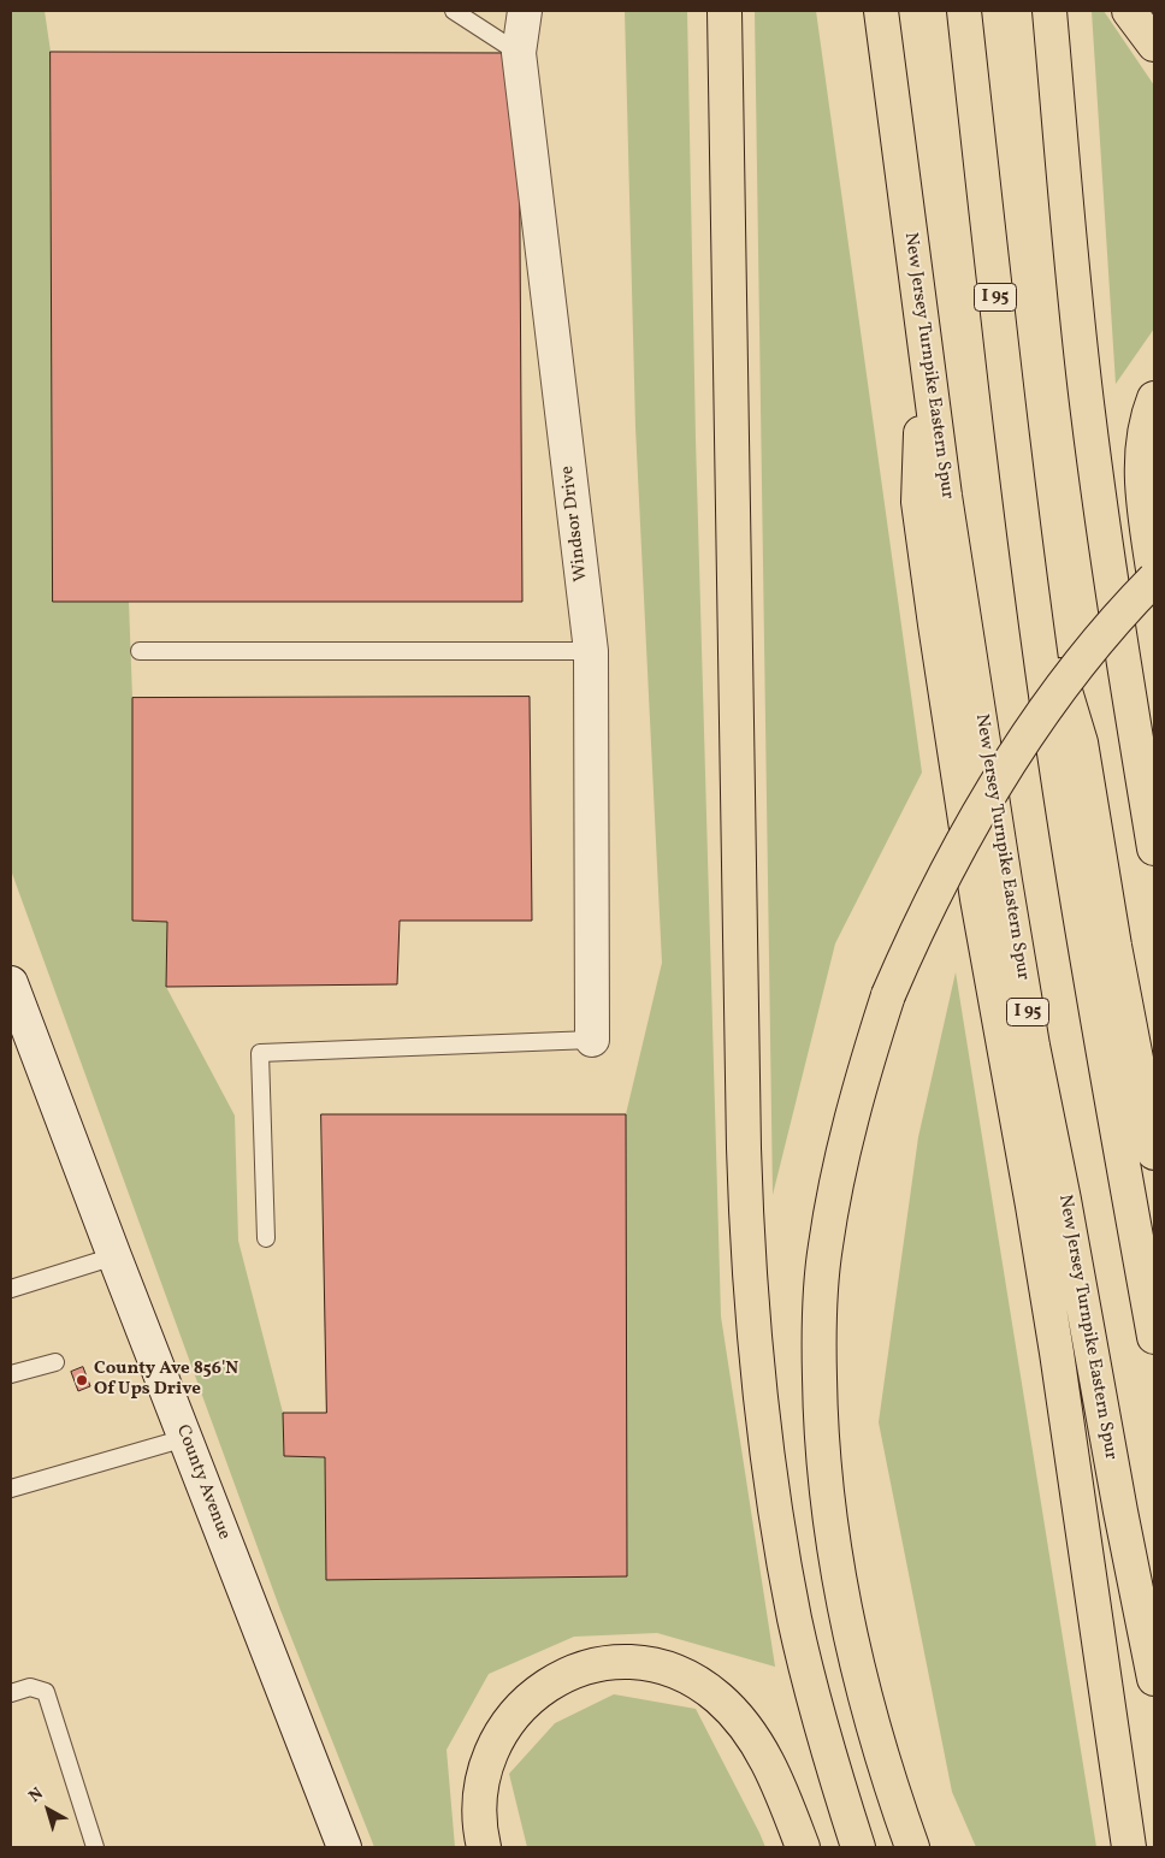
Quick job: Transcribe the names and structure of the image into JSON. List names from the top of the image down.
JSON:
{
  "streets": {
    "highway": ["I 95", "New Jersey Turnpike Eastern Spur"],
    "street": ["Windsor Drive", "County Avenue"]
  },
  "places": ["County Ave 856'N Of Ups Drive"],
  "north": "top left"
}
